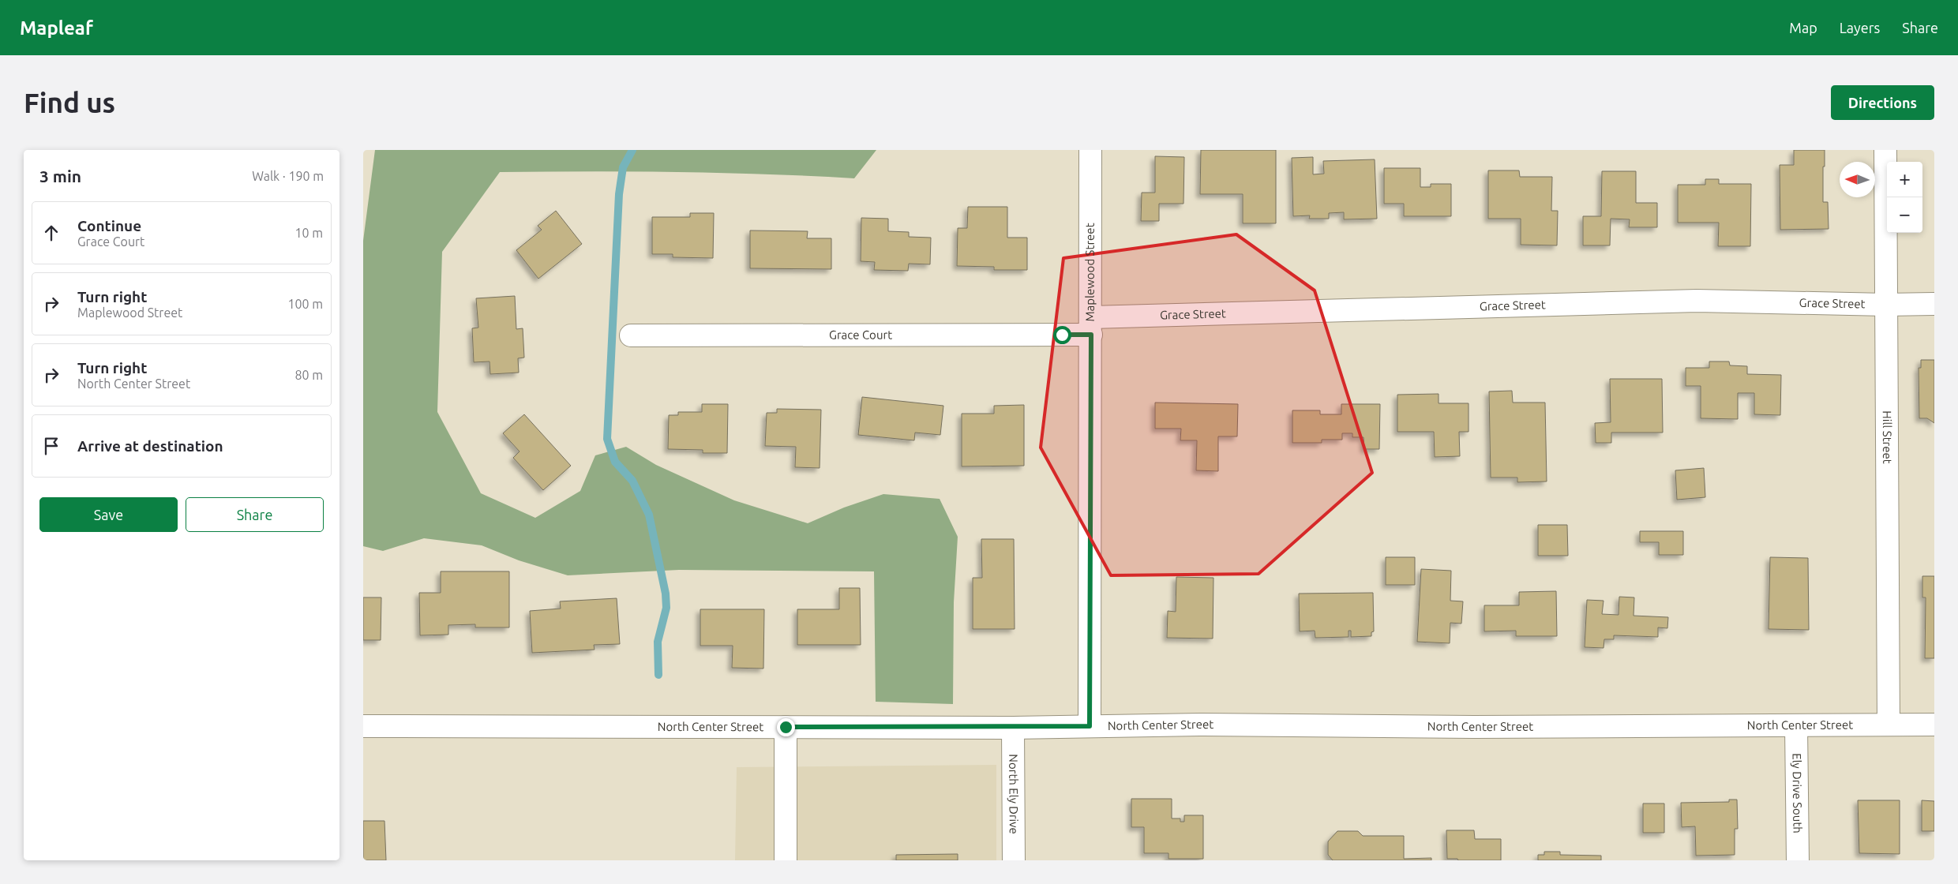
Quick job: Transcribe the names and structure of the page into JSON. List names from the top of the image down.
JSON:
{
  "streets": {
    "street": [
      "Maplewood Street",
      "Grace Street",
      "Grace Court",
      "Hill Street",
      "North Center Street",
      "Ely Drive South",
      "North Ely Drive"
    ]
  },
  "crossings": [
    ["Maplewood Street", "Grace Street"],
    ["Maplewood Street", "Grace Court"],
    ["Maplewood Street", "North Center Street"],
    ["Grace Street", "Grace Court"],
    ["Grace Street", "Hill Street"],
    ["Hill Street", "North Center Street"],
    ["North Center Street", "Ely Drive South"],
    ["North Center Street", "North Ely Drive"]
  ],
  "north": "left",
  "page": {
    "header": "Mapleaf",
    "nav": ["Map", "Layers", "Share"],
    "buttons": [
      "Directions",
      ["Save", "Share"]
    ],
    "title": "Find us",
    "heading": ["3 min", "Walk · 190 m"],
    "map_buttons": ["+", "−"],
    "list": [
      ["Continue", "Grace Court", "10 m"],
      ["Turn right", "Maplewood Street", "100 m"],
      ["Turn right", "North Center Street", "80 m"],
      "Arrive at destination"
    ]
  }
}
